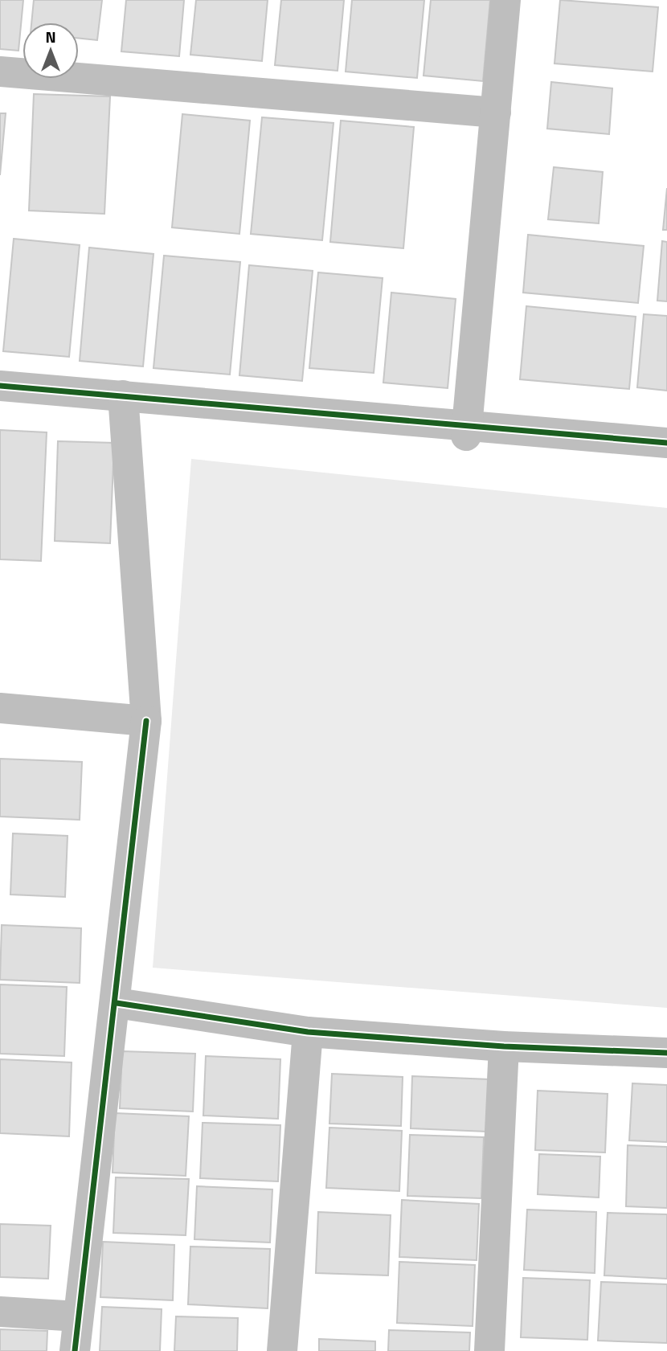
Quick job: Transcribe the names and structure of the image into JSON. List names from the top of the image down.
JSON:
{
  "north": "top"
}
